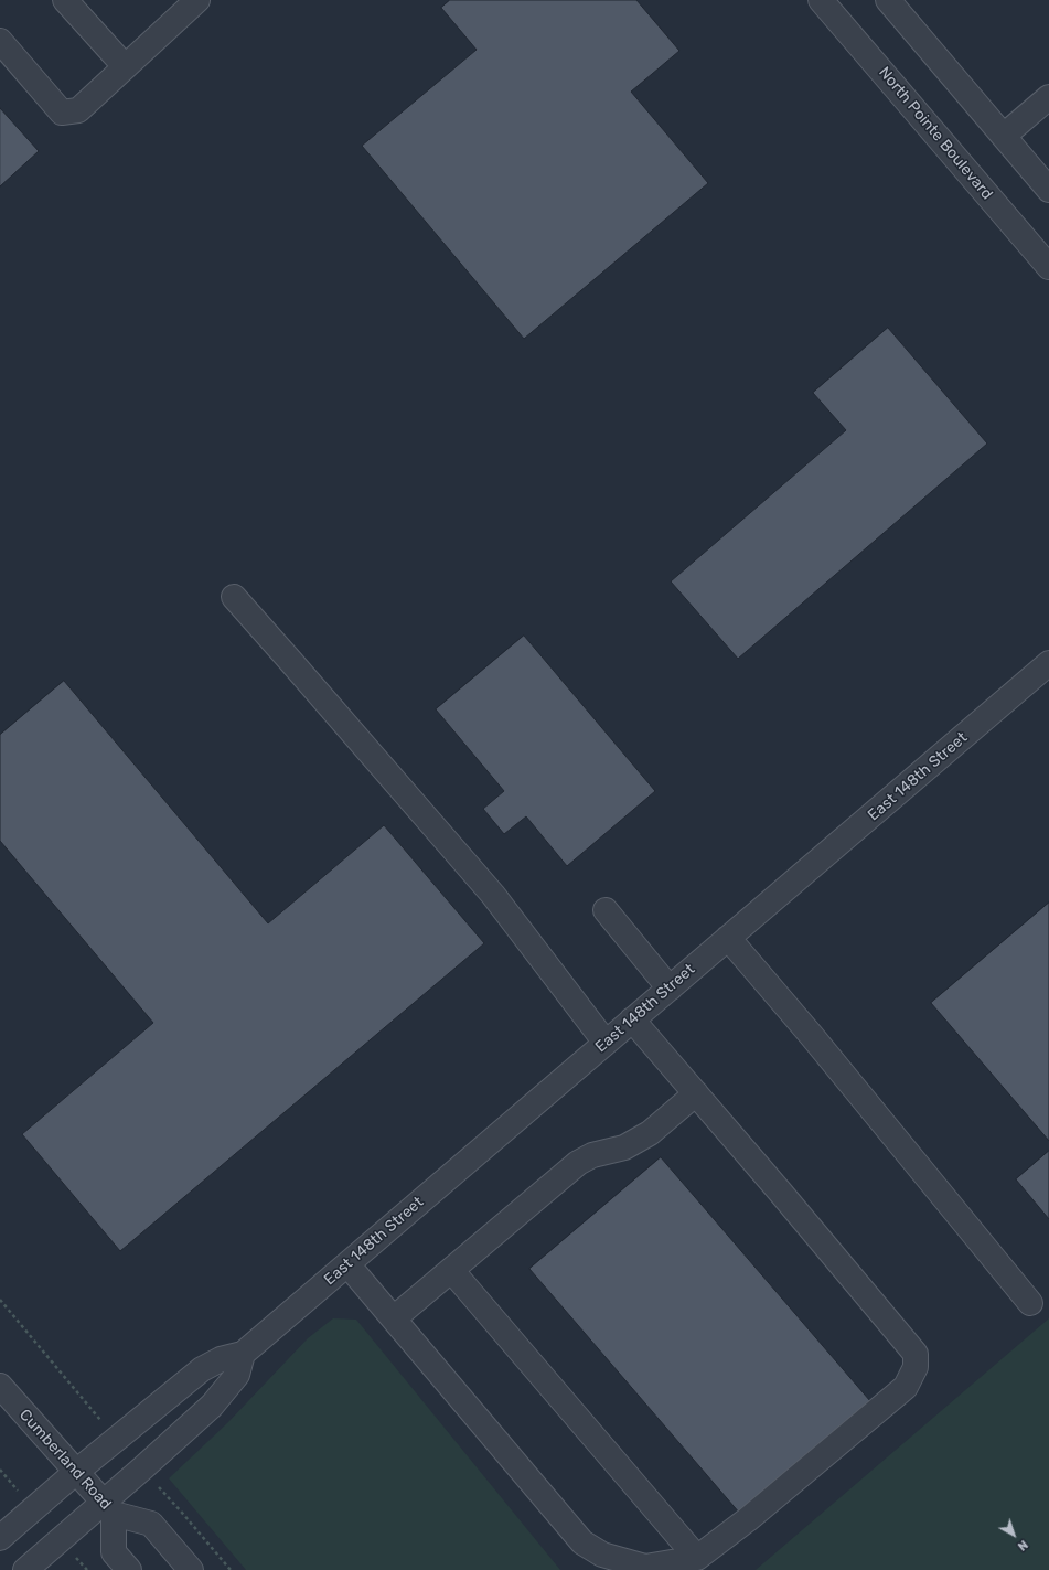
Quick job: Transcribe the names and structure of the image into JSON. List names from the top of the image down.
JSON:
{
  "streets": {
    "street": ["North Pointe Boulevard", "East 148th Street", "Cumberland Road"]
  },
  "crossings": [
    ["East 148th Street", "Cumberland Road"]
  ],
  "north": "bottom right"
}
